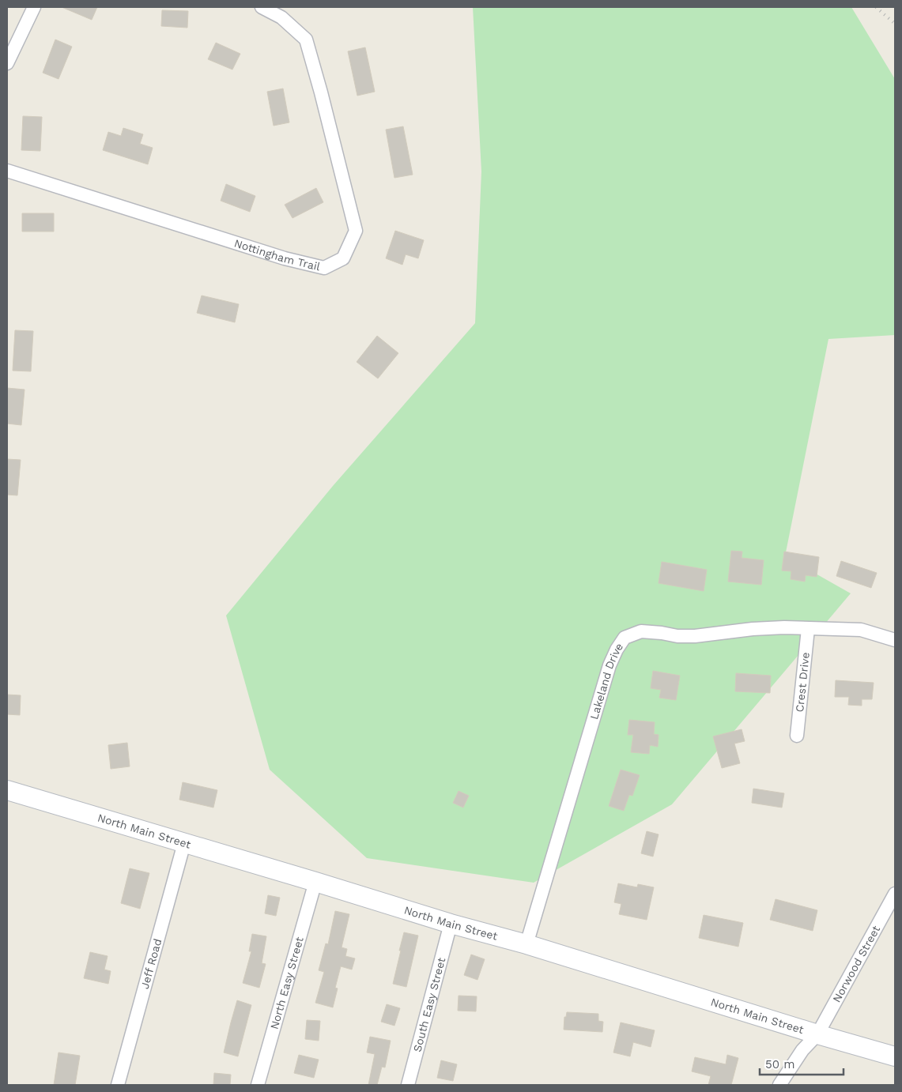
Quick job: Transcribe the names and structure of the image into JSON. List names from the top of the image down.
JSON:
{
  "streets": {
    "street": [
      "Nottingham Trail",
      "Lakeland Drive",
      "Crest Drive",
      "North Main Street",
      "Jeff Road",
      "Norwood Street",
      "North Easy Street",
      "South Easy Street"
    ]
  },
  "crossings": [
    ["Lakeland Drive", "Crest Drive"],
    ["Lakeland Drive", "North Main Street"],
    ["North Main Street", "Jeff Road"],
    ["North Main Street", "Norwood Street"],
    ["North Main Street", "North Easy Street"],
    ["North Main Street", "South Easy Street"]
  ],
  "scale_bar": "50 m"
}
